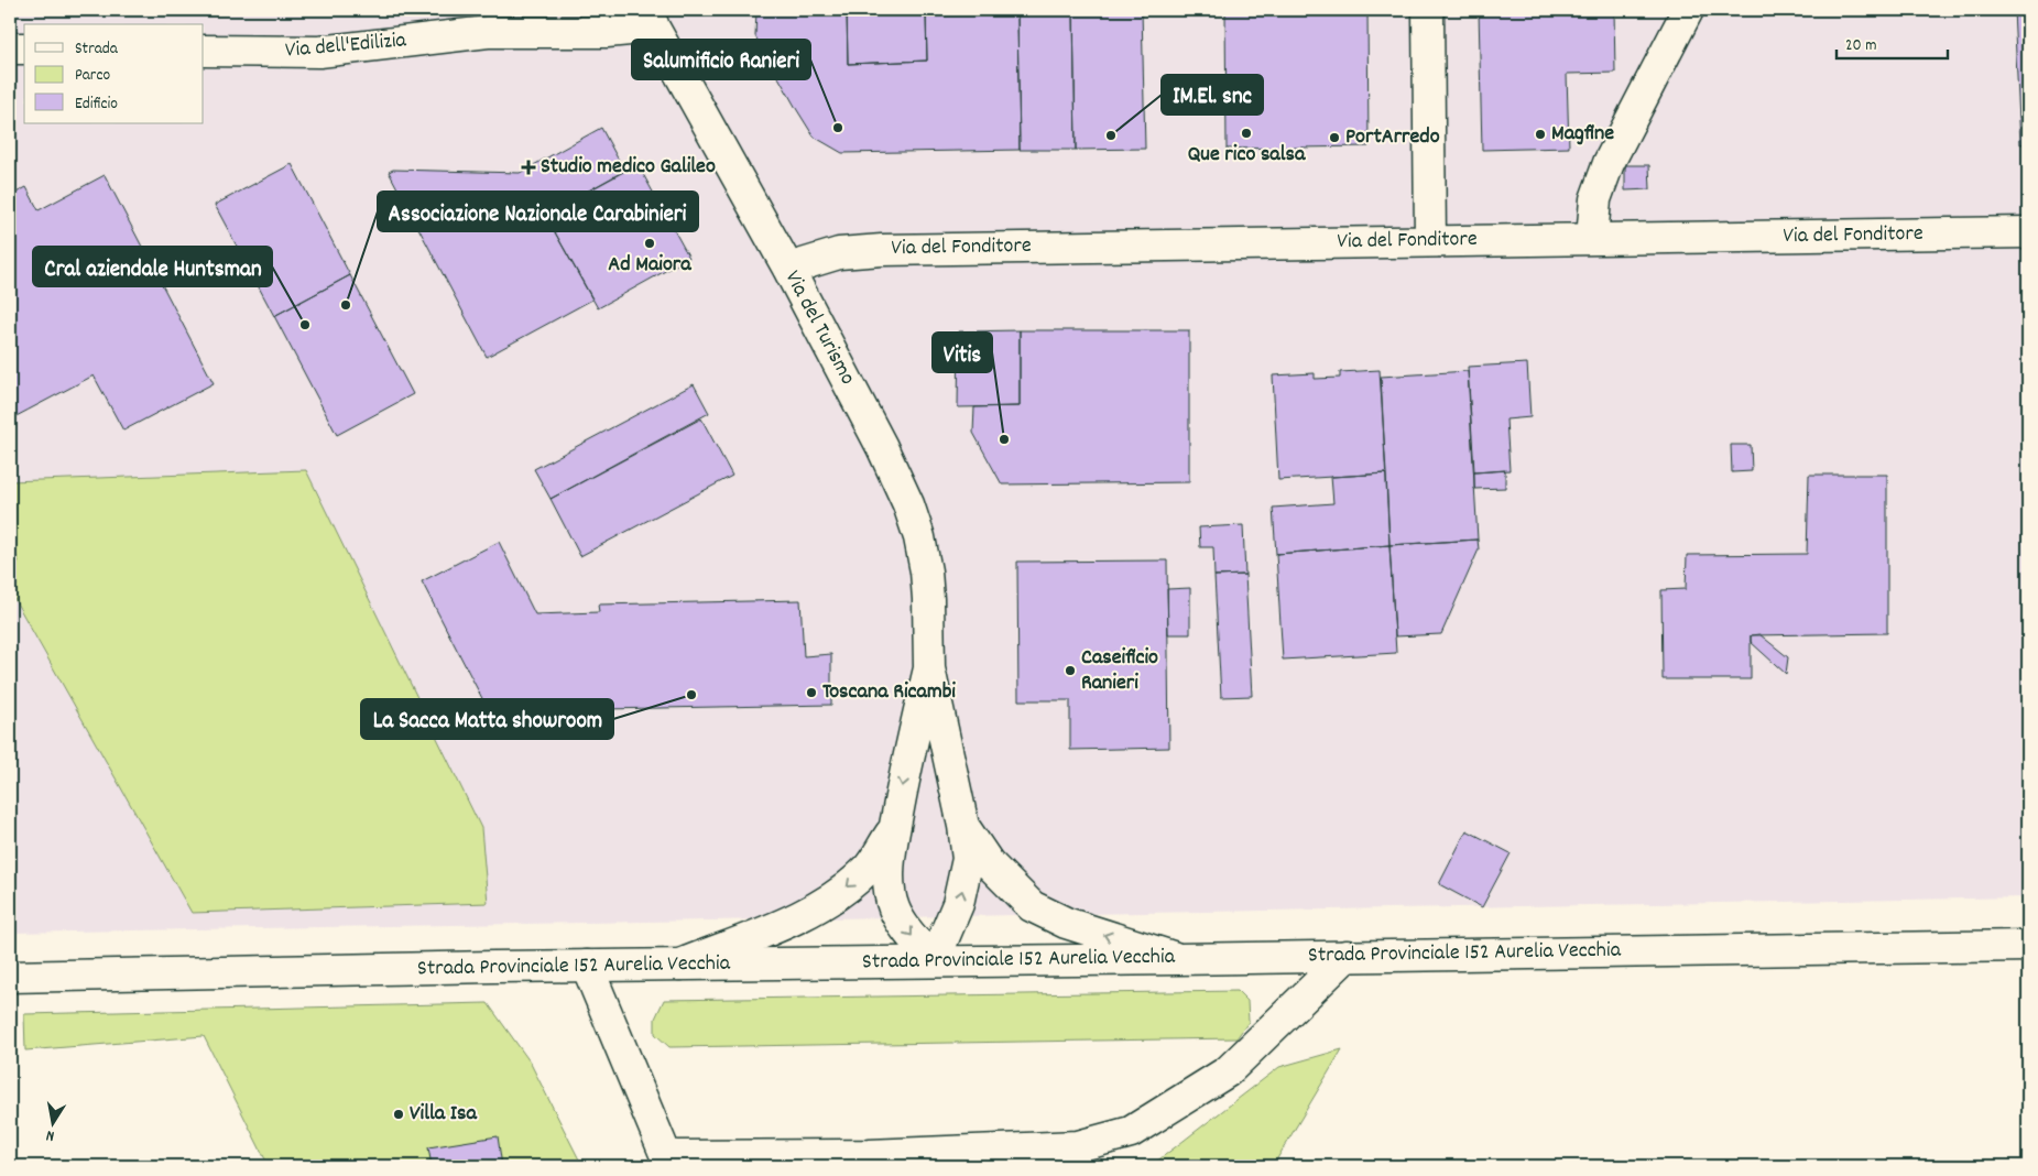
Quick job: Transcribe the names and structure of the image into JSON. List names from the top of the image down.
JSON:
{
  "streets": {
    "street": [
      "Via dell'Edilizia",
      "Via del Fonditore",
      "Via del Turismo",
      "Strada Provinciale 152 Aurelia Vecchia"
    ]
  },
  "crossings": [
    ["Via dell'Edilizia", "Via del Turismo"],
    ["Via del Fonditore", "Via del Turismo"],
    ["Via del Turismo", "Strada Provinciale 152 Aurelia Vecchia"]
  ],
  "places": {
    "other": [
      "Salumificio Ranieri",
      "Que rico salsa",
      "Magfine",
      "IM.El. snc",
      "PortArredo",
      "Ad Maiora",
      "Associazione Nazionale Carabinieri",
      "Cral aziendale Huntsman",
      "Vitis",
      "Caseificio Ranieri",
      "Toscana Ricambi",
      "La Sacca Matta showroom",
      "Villa Isa"
    ],
    "health": ["Studio medico Galileo"]
  },
  "legend": ["Strada", "Parco", "Edificio"],
  "scale_bar": "20 m",
  "north": "bottom"
}
